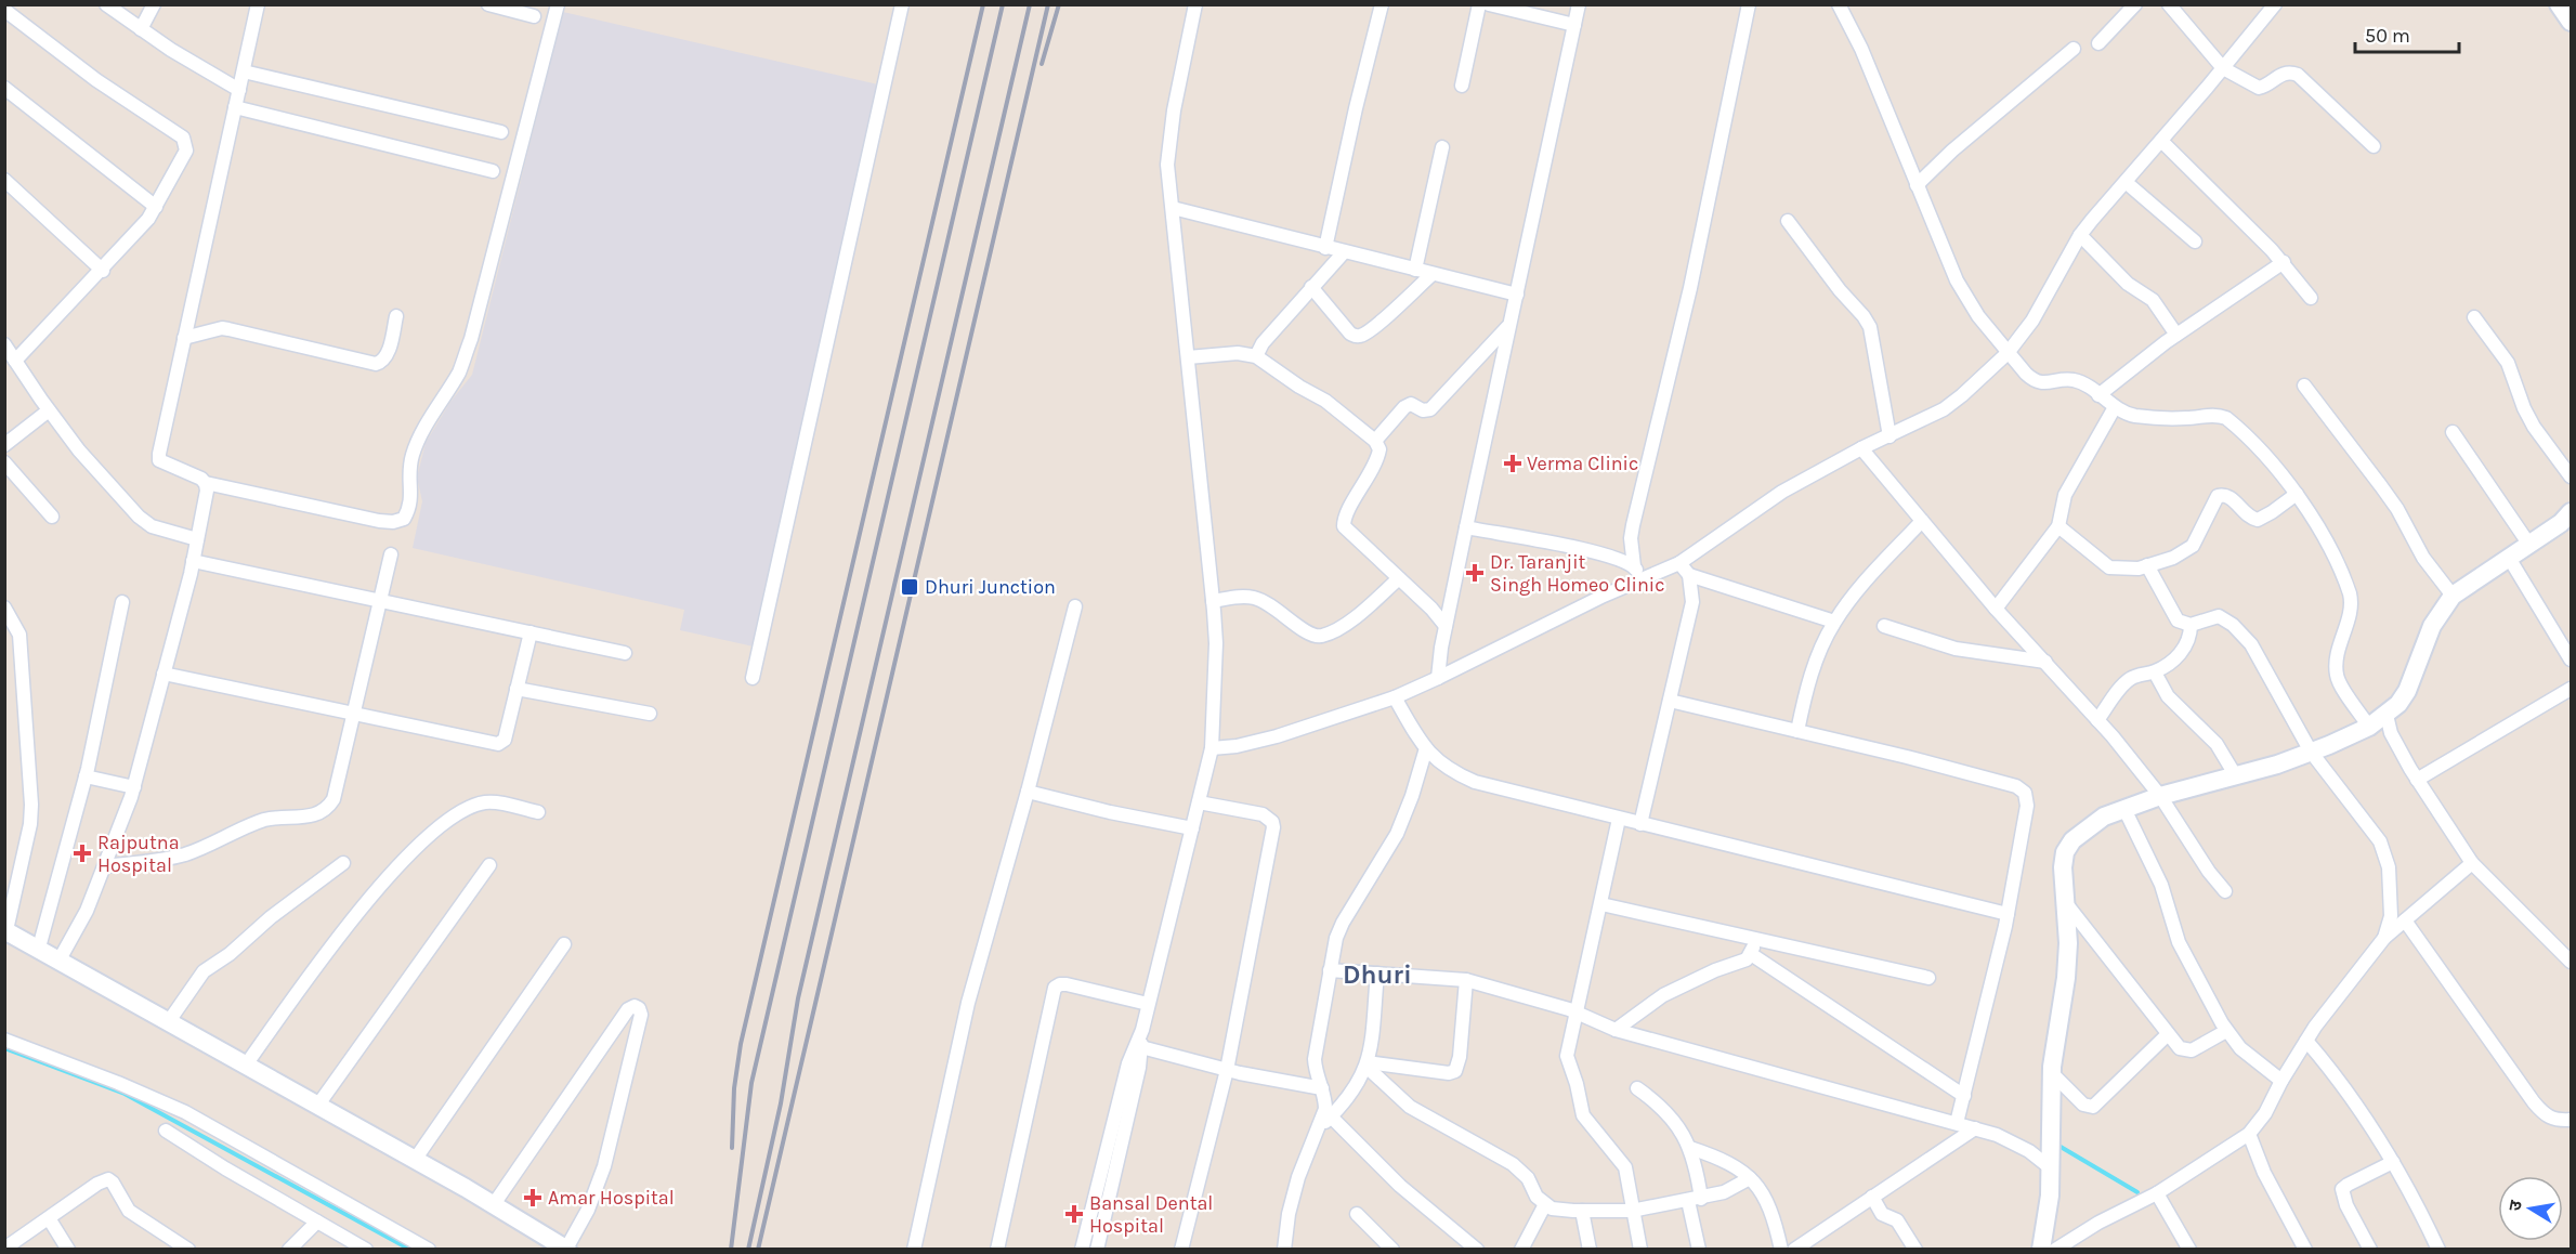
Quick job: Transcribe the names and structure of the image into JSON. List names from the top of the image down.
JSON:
{
  "districts": ["Dhuri"],
  "places": {
    "health": [
      "Verma Clinic",
      "Dr. Taranjit Singh Homeo Clinic",
      "Rajputna Hospital",
      "Amar Hospital",
      "Bansal Dental Hospital"
    ],
    "transit": ["Dhuri Junction"]
  },
  "scale_bar": "50 m",
  "north": "left"
}
